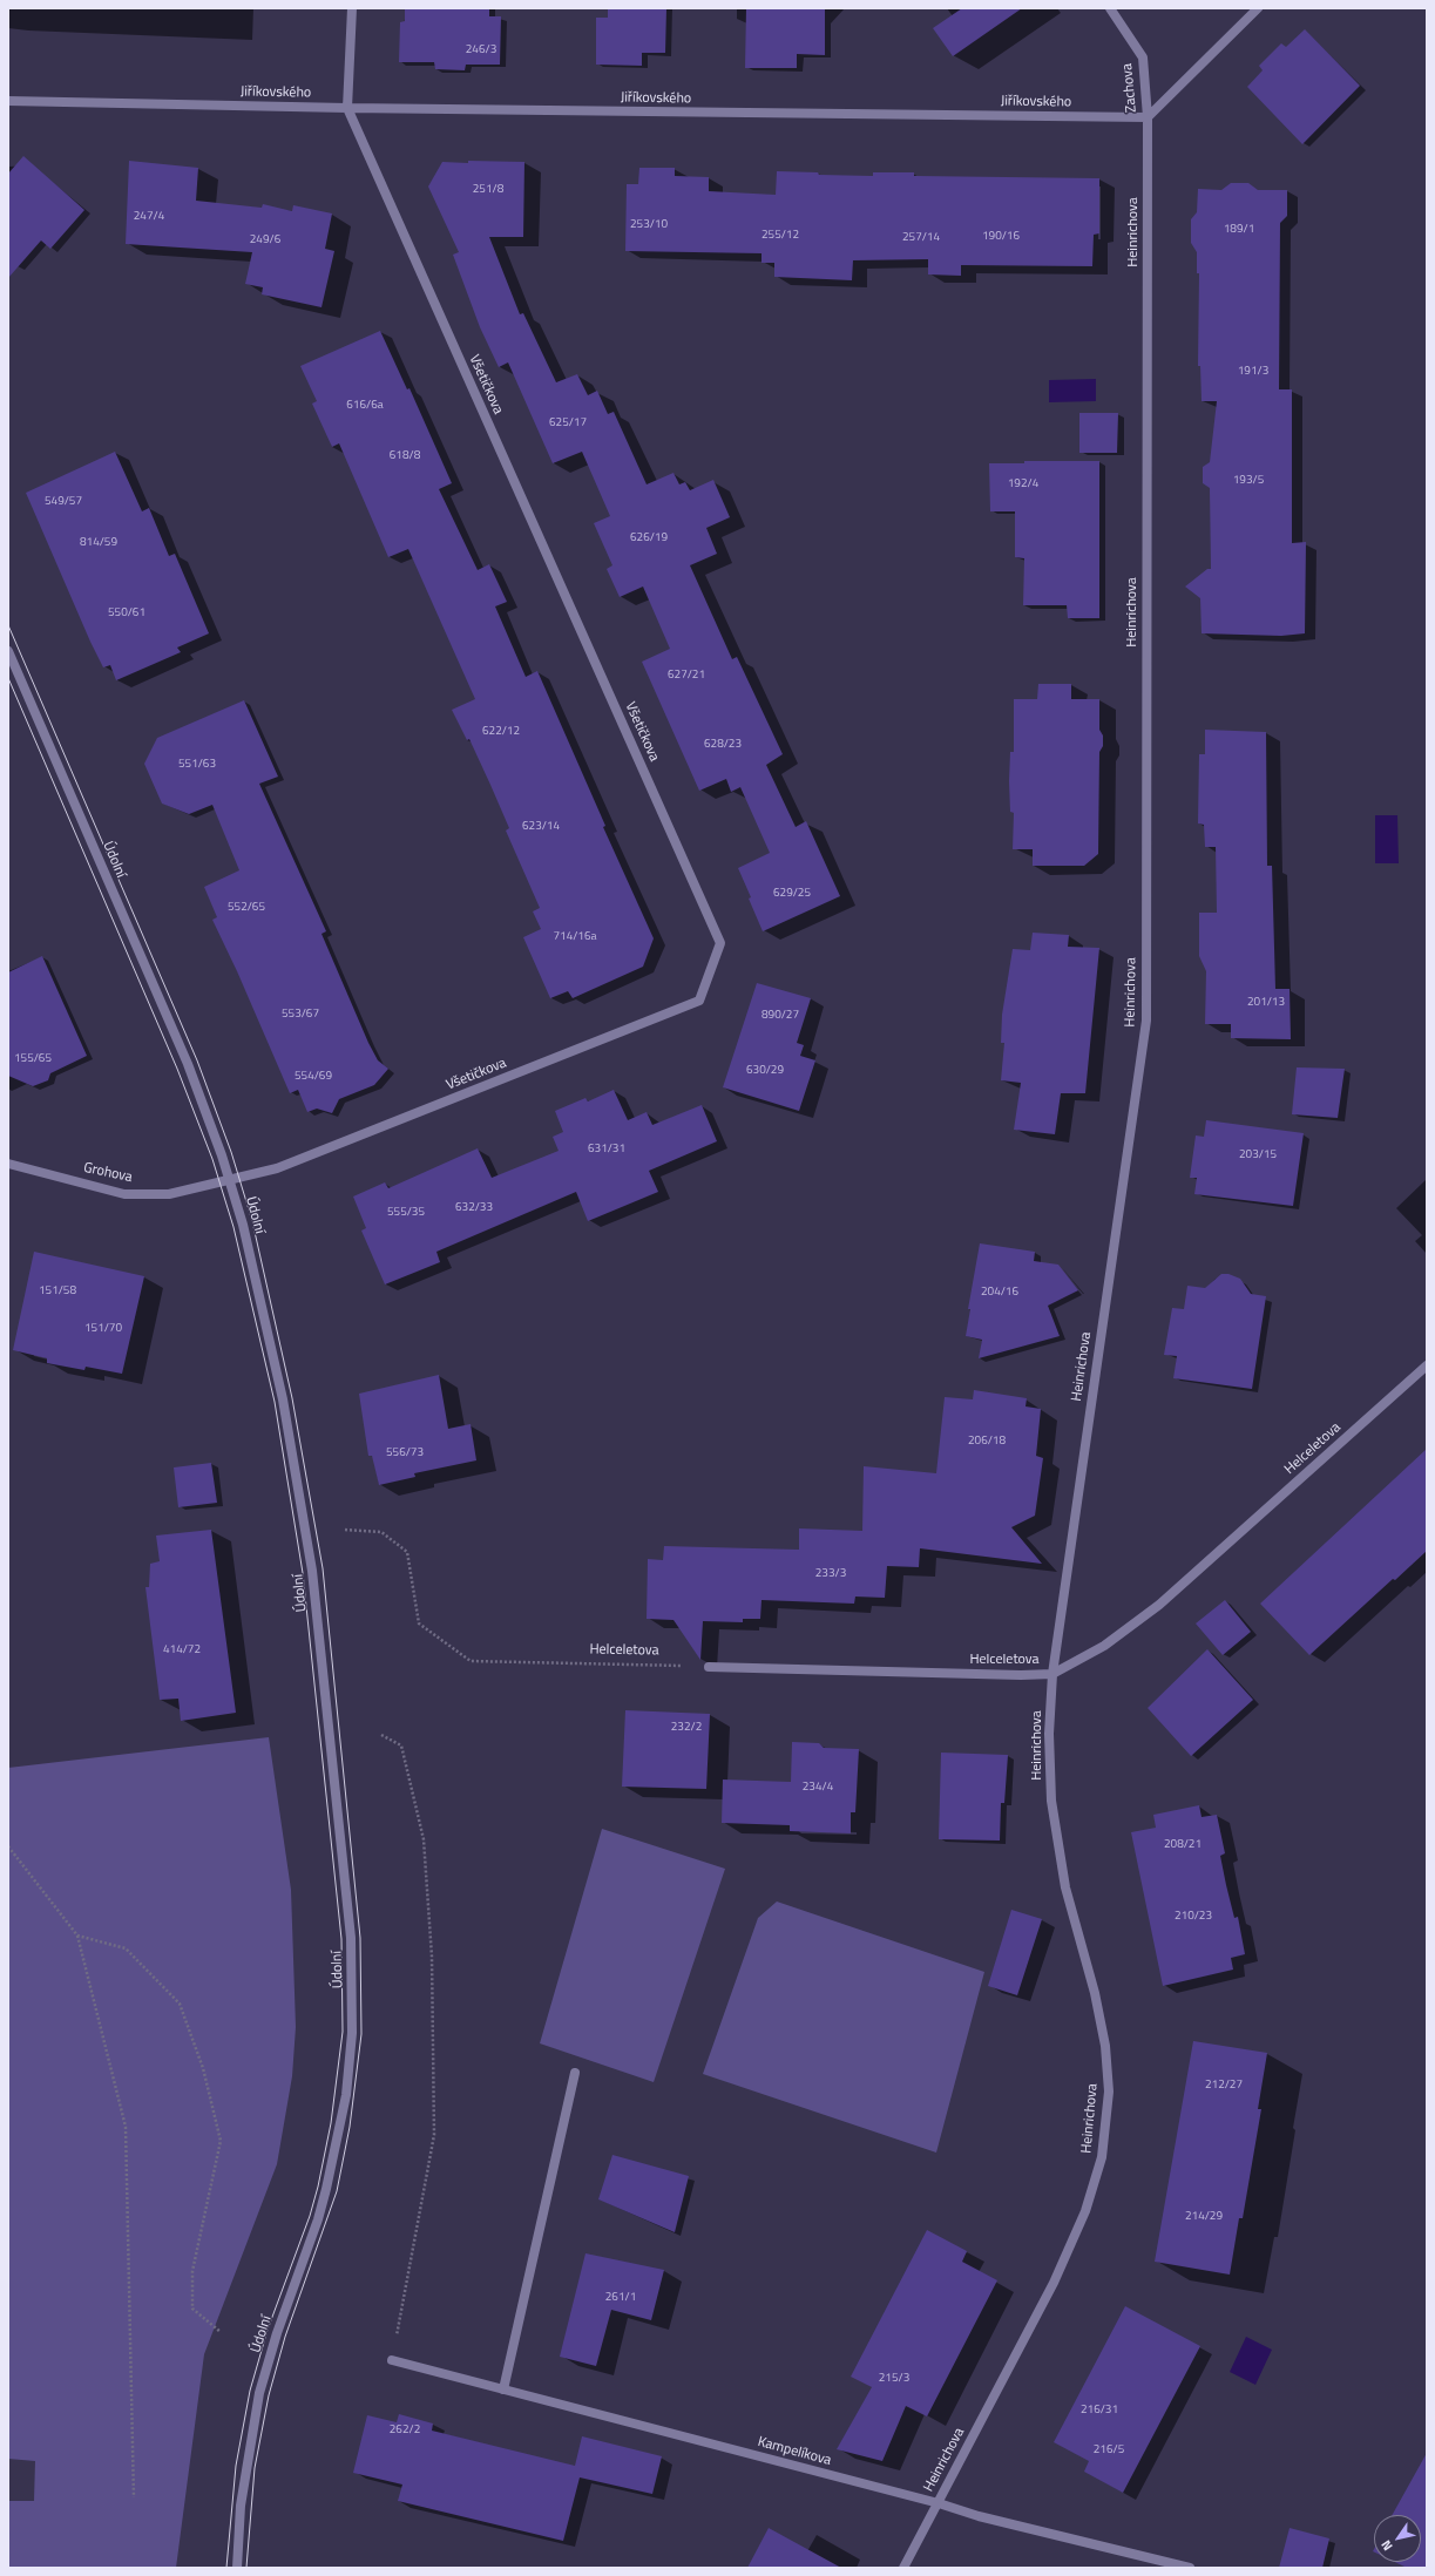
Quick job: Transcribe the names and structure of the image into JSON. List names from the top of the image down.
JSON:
{
  "streets": {
    "street": [
      "Zachova",
      "Jiříkovského",
      "Heinrichova",
      "Všetičkova",
      "Údolní",
      "Grohova",
      "Helceletova",
      "Kampelíkova"
    ]
  },
  "crossings": [
    ["Zachova", "Jiříkovského"],
    ["Zachova", "Heinrichova"],
    ["Jiříkovského", "Heinrichova"],
    ["Jiříkovského", "Všetičkova"],
    ["Heinrichova", "Helceletova"],
    ["Heinrichova", "Kampelíkova"],
    ["Všetičkova", "Údolní"],
    ["Všetičkova", "Grohova"],
    ["Údolní", "Grohova"]
  ],
  "house_numbers": [
    "246/3",
    "251/8",
    "247/4",
    "253/10",
    "189/1",
    "255/12",
    "190/16",
    "257/14",
    "249/6",
    "191/3",
    "616/6a",
    "625/17",
    "618/8",
    "193/5",
    "192/4",
    "549/57",
    "626/19",
    "814/59",
    "550/61",
    "627/21",
    "622/12",
    "628/23",
    "551/63",
    "623/14",
    "629/25",
    "552/65",
    "714/16a",
    "201/13",
    "553/67",
    "890/27",
    "155/65",
    "630/29",
    "554/69",
    "631/31",
    "203/15",
    "632/33",
    "555/35",
    "151/58",
    "204/16",
    "151/70",
    "206/18",
    "556/73",
    "233/3",
    "414/72",
    "232/2",
    "234/4",
    "208/21",
    "210/23",
    "212/27",
    "214/29",
    "261/1",
    "215/3",
    "216/31",
    "262/2",
    "216/5"
  ],
  "north": "bottom left"
}
